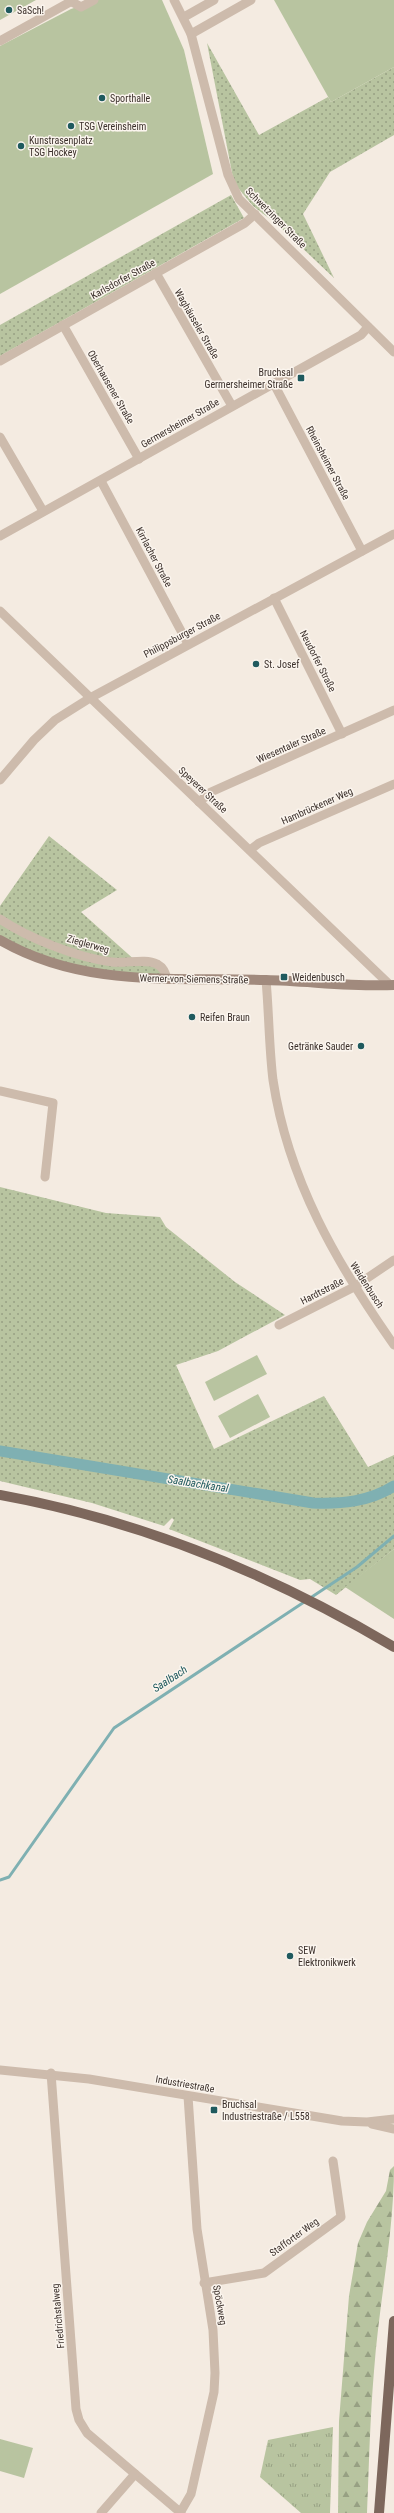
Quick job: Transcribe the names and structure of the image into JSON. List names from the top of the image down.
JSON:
{
  "streets": {
    "main road": ["Werner-von-Siemens-Straße"],
    "street": [
      "Schwetzinger Straße",
      "Karlsdorfer Straße",
      "Waghäuseler Straße",
      "Oberhausener Straße",
      "Germersheimer Straße",
      "Rheinsheimer Straße",
      "Kirrlacher Straße",
      "Philippsburger Straße",
      "Neudorfer Straße",
      "Wiesentaler Straße",
      "Speyerer Straße",
      "Hambrückener Weg",
      "Zieglerweg",
      "Weidenbusch",
      "Hardtstraße",
      "Industriestraße",
      "Stafforter Weg",
      "Spöckweg",
      "Friedrichstalweg"
    ]
  },
  "crossings": [
    ["Schwetzinger Straße", "Karlsdorfer Straße"],
    ["Schwetzinger Straße", "Germersheimer Straße"],
    ["Karlsdorfer Straße", "Waghäuseler Straße"],
    ["Karlsdorfer Straße", "Oberhausener Straße"],
    ["Waghäuseler Straße", "Germersheimer Straße"],
    ["Oberhausener Straße", "Germersheimer Straße"],
    ["Germersheimer Straße", "Rheinsheimer Straße"],
    ["Germersheimer Straße", "Kirrlacher Straße"],
    ["Rheinsheimer Straße", "Philippsburger Straße"],
    ["Kirrlacher Straße", "Philippsburger Straße"],
    ["Philippsburger Straße", "Neudorfer Straße"],
    ["Philippsburger Straße", "Speyerer Straße"],
    ["Neudorfer Straße", "Wiesentaler Straße"],
    ["Wiesentaler Straße", "Speyerer Straße"],
    ["Speyerer Straße", "Hambrückener Weg"],
    ["Speyerer Straße", "Werner-von-Siemens-Straße"],
    ["Zieglerweg", "Werner-von-Siemens-Straße"],
    ["Werner-von-Siemens-Straße", "Weidenbusch"],
    ["Weidenbusch", "Hardtstraße"],
    ["Industriestraße", "Spöckweg"],
    ["Industriestraße", "Friedrichstalweg"],
    ["Stafforter Weg", "Spöckweg"],
    ["Spöckweg", "Friedrichstalweg"]
  ],
  "water": ["Saalbachkanal", "Saalbach"],
  "places": {
    "other": [
      "SaSch!",
      "Sporthalle",
      "TSG Vereinsheim",
      "Kunstrasenplatz TSG Hockey",
      "St. Josef",
      "Reifen Braun",
      "Getränke Sauder",
      "SEW Elektronikwerk"
    ],
    "transit": ["Bruchsal Germersheimer Straße", "Weidenbusch", "Bruchsal Industriestraße / L558"]
  }
}
